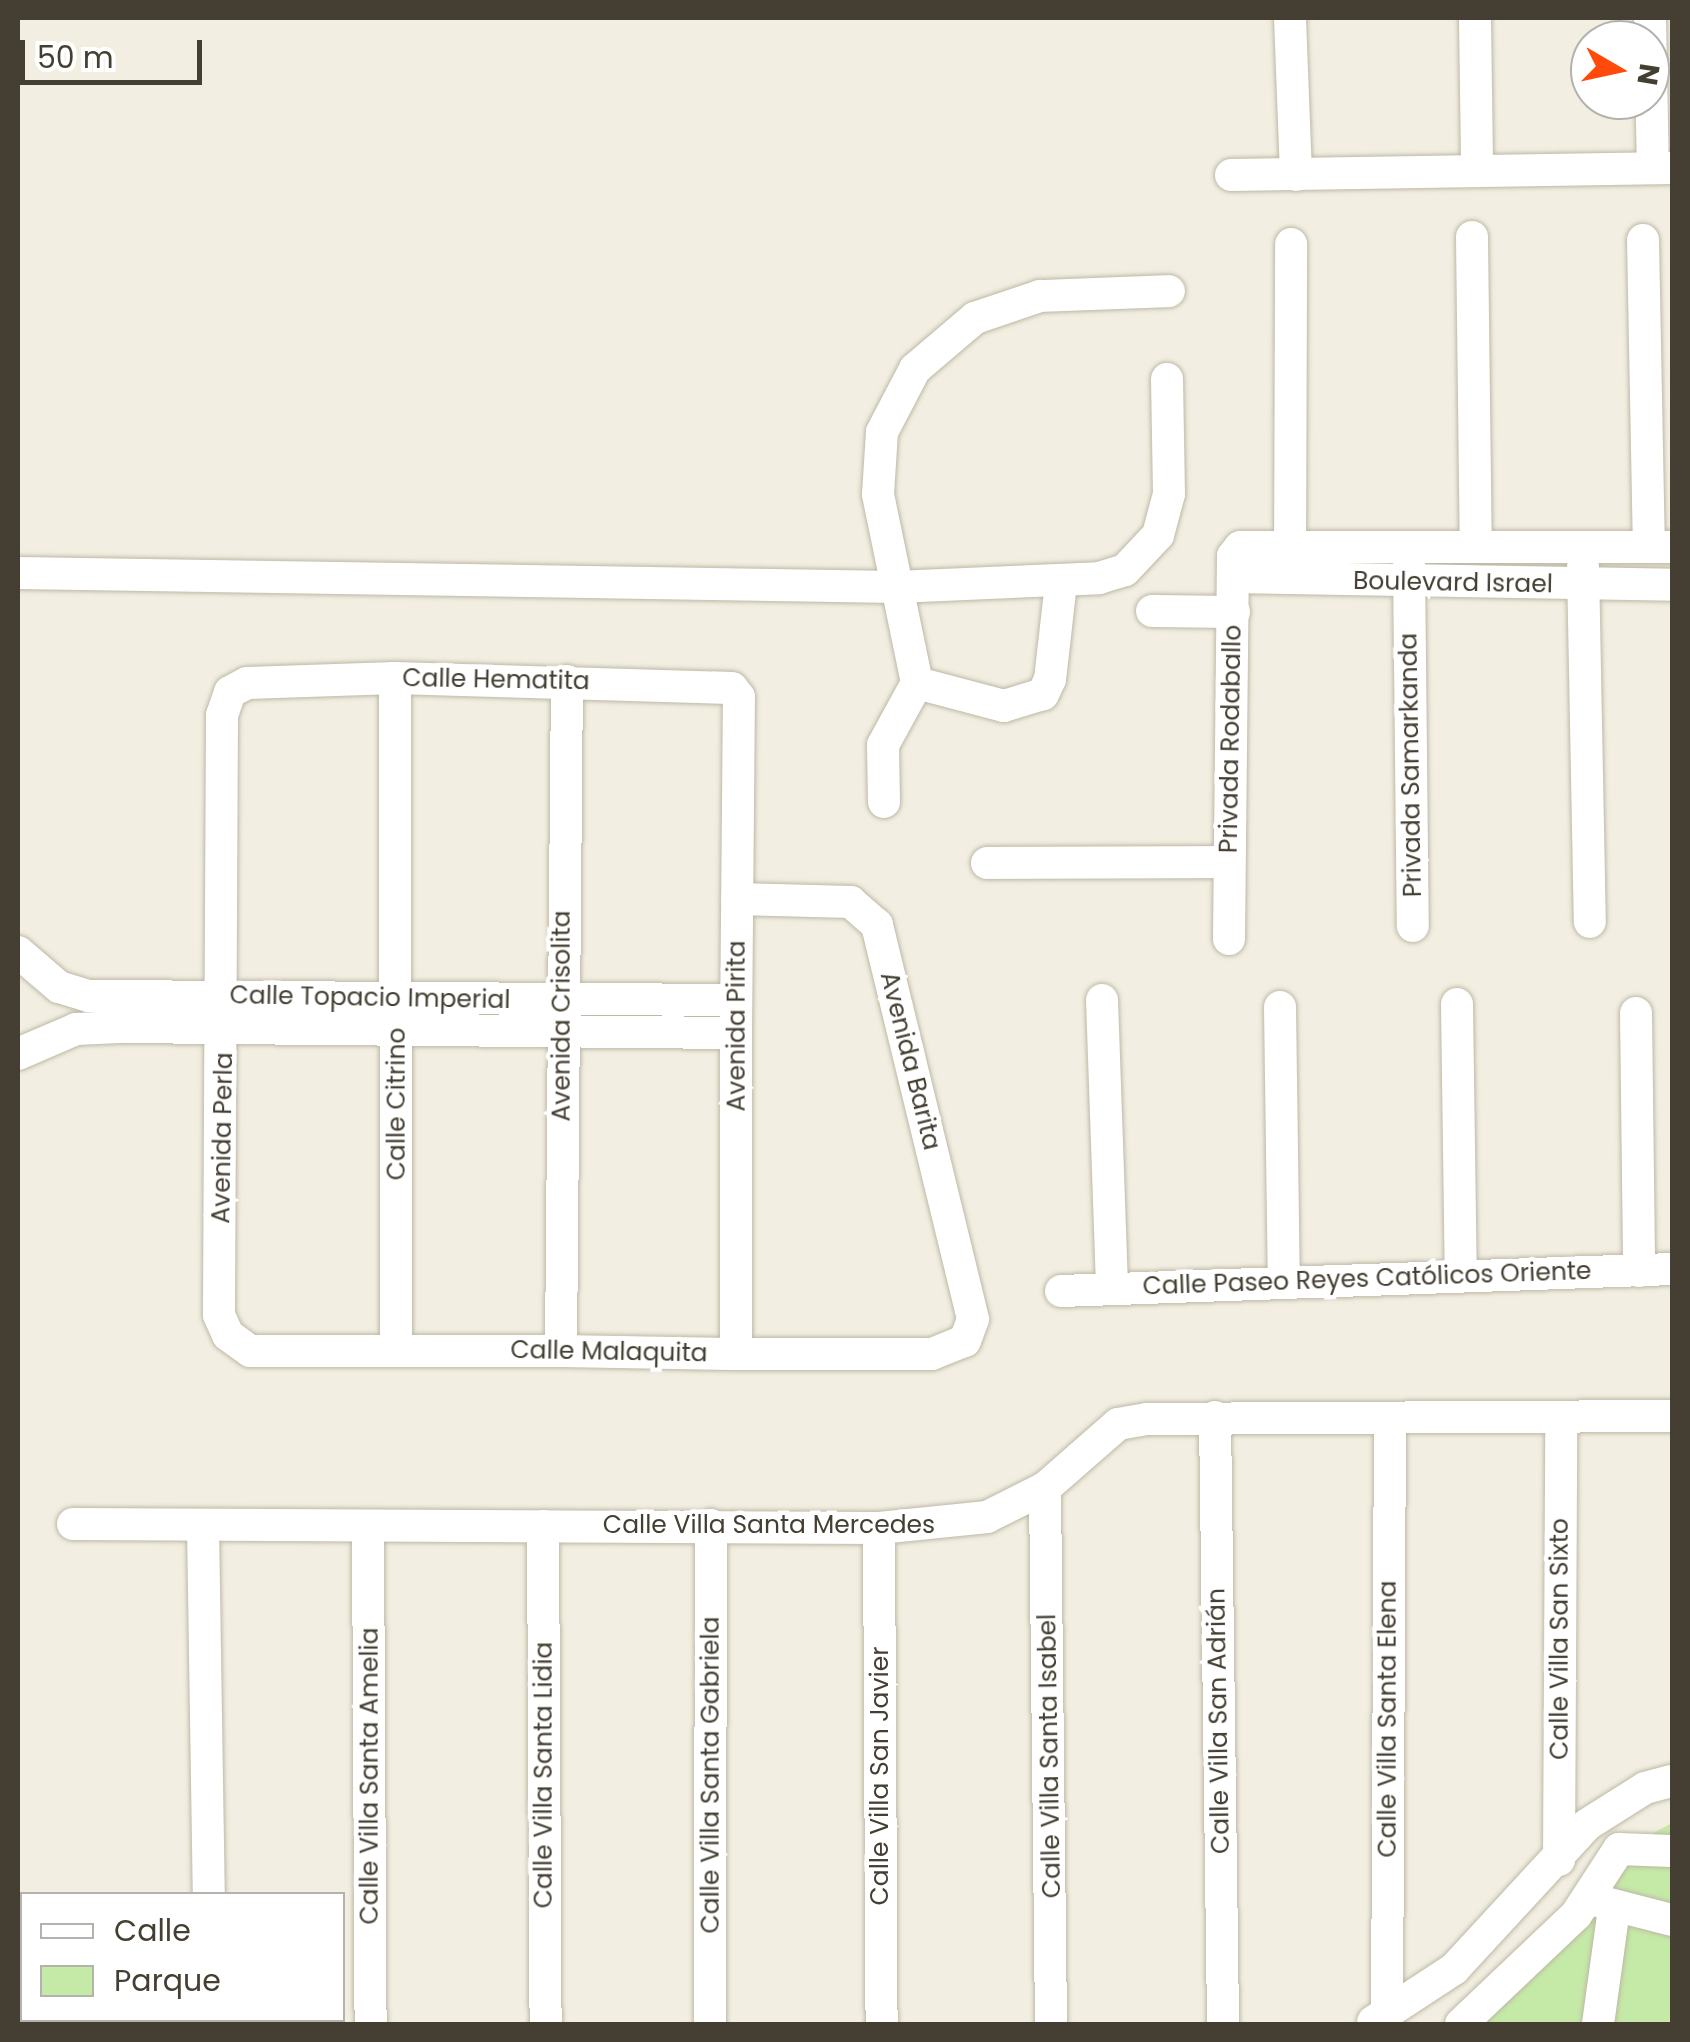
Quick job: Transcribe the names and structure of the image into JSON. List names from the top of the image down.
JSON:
{
  "streets": {
    "street": [
      "Boulevard Israel",
      "Calle Hematita",
      "Privada Rodaballo",
      "Privada Samarkanda",
      "Calle Topacio Imperial",
      "Avenida Crisolita",
      "Avenida Pirita",
      "Avenida Barita",
      "Calle Citrino",
      "Avenida Perla",
      "Calle Paseo Reyes Católicos Oriente",
      "Calle Malaquita",
      "Calle Villa Santa Mercedes",
      "Calle Villa San Sixto",
      "Calle Villa Santa Elena",
      "Calle Villa San Adrián",
      "Calle Villa Santa Isabel",
      "Calle Villa Santa Lidia",
      "Calle Villa Santa Gabriela",
      "Calle Villa Santa Amelia",
      "Calle Villa San Javier"
    ]
  },
  "crossings": [
    ["Boulevard Israel", "Privada Rodaballo"],
    ["Boulevard Israel", "Privada Samarkanda"],
    ["Calle Hematita", "Avenida Crisolita"],
    ["Calle Hematita", "Avenida Pirita"],
    ["Calle Hematita", "Calle Citrino"],
    ["Calle Hematita", "Avenida Perla"],
    ["Calle Topacio Imperial", "Avenida Crisolita"],
    ["Calle Topacio Imperial", "Avenida Pirita"],
    ["Calle Topacio Imperial", "Calle Citrino"],
    ["Calle Topacio Imperial", "Avenida Perla"],
    ["Avenida Crisolita", "Calle Malaquita"],
    ["Avenida Pirita", "Avenida Barita"],
    ["Avenida Pirita", "Calle Malaquita"],
    ["Avenida Barita", "Calle Malaquita"],
    ["Calle Citrino", "Calle Malaquita"],
    ["Avenida Perla", "Calle Malaquita"],
    ["Calle Villa Santa Mercedes", "Calle Villa San Sixto"],
    ["Calle Villa Santa Mercedes", "Calle Villa Santa Elena"],
    ["Calle Villa Santa Mercedes", "Calle Villa San Adrián"],
    ["Calle Villa Santa Mercedes", "Calle Villa Santa Isabel"],
    ["Calle Villa Santa Mercedes", "Calle Villa Santa Lidia"],
    ["Calle Villa Santa Mercedes", "Calle Villa Santa Gabriela"],
    ["Calle Villa Santa Mercedes", "Calle Villa Santa Amelia"],
    ["Calle Villa Santa Mercedes", "Calle Villa San Javier"]
  ],
  "legend": ["Calle", "Parque"],
  "scale_bar": "50 m",
  "north": "right"
}
